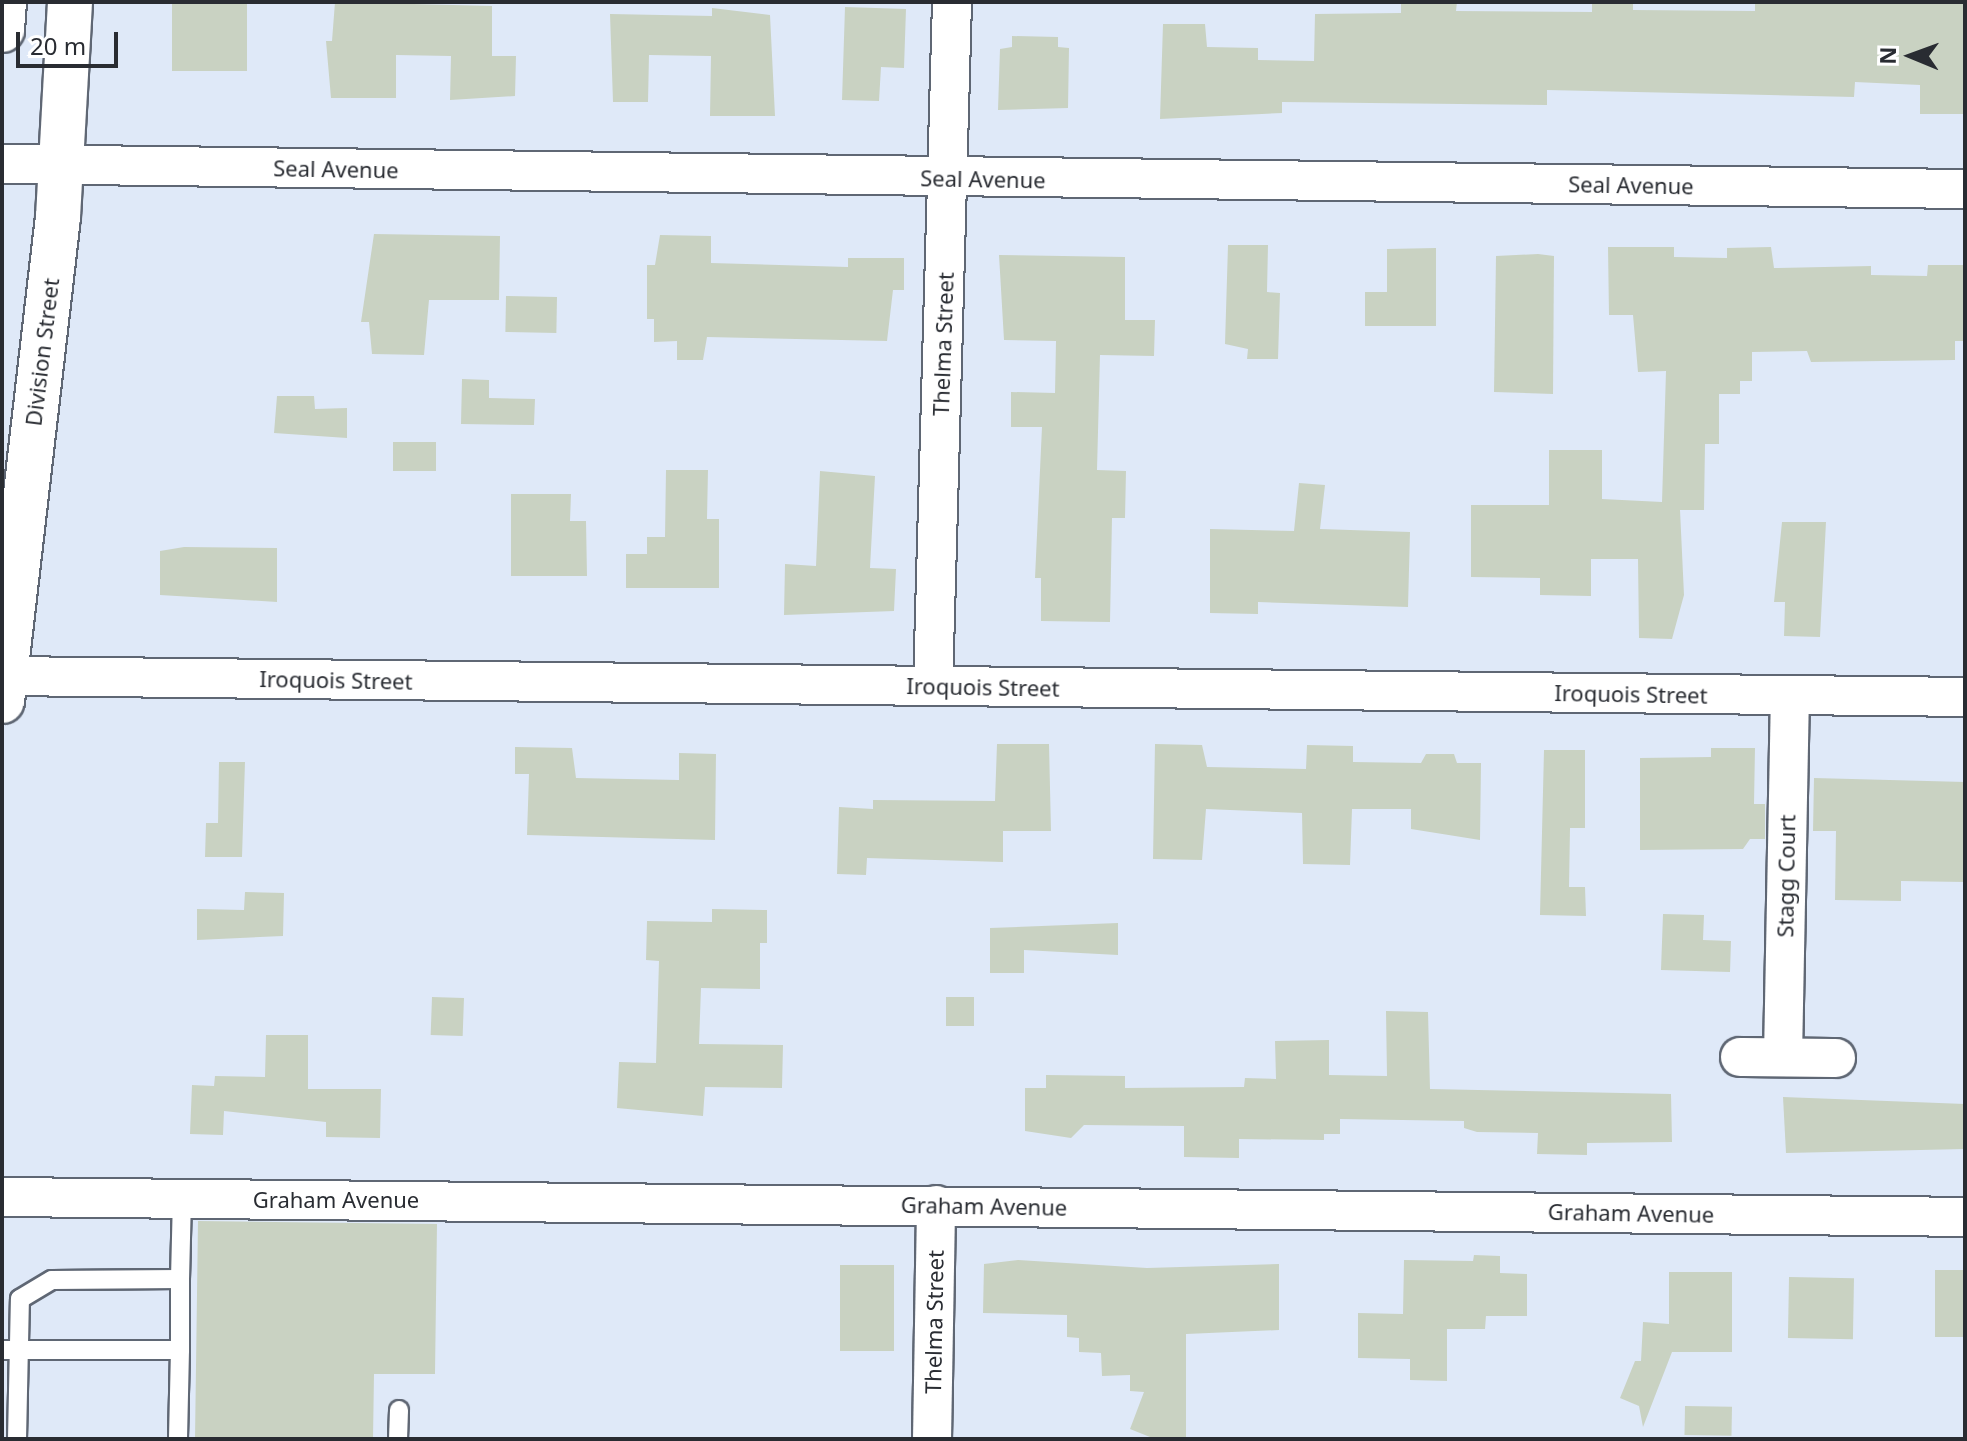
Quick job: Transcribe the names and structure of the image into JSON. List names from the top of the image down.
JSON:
{
  "streets": {
    "main road": ["Division Street"],
    "street": [
      "Seal Avenue",
      "Thelma Street",
      "Iroquois Street",
      "Stagg Court",
      "Graham Avenue"
    ]
  },
  "crossings": [
    ["Seal Avenue", "Thelma Street"],
    ["Seal Avenue", "Division Street"],
    ["Thelma Street", "Iroquois Street"],
    ["Thelma Street", "Graham Avenue"],
    ["Division Street", "Iroquois Street"],
    ["Iroquois Street", "Stagg Court"]
  ],
  "scale_bar": "20 m",
  "north": "left"
}
